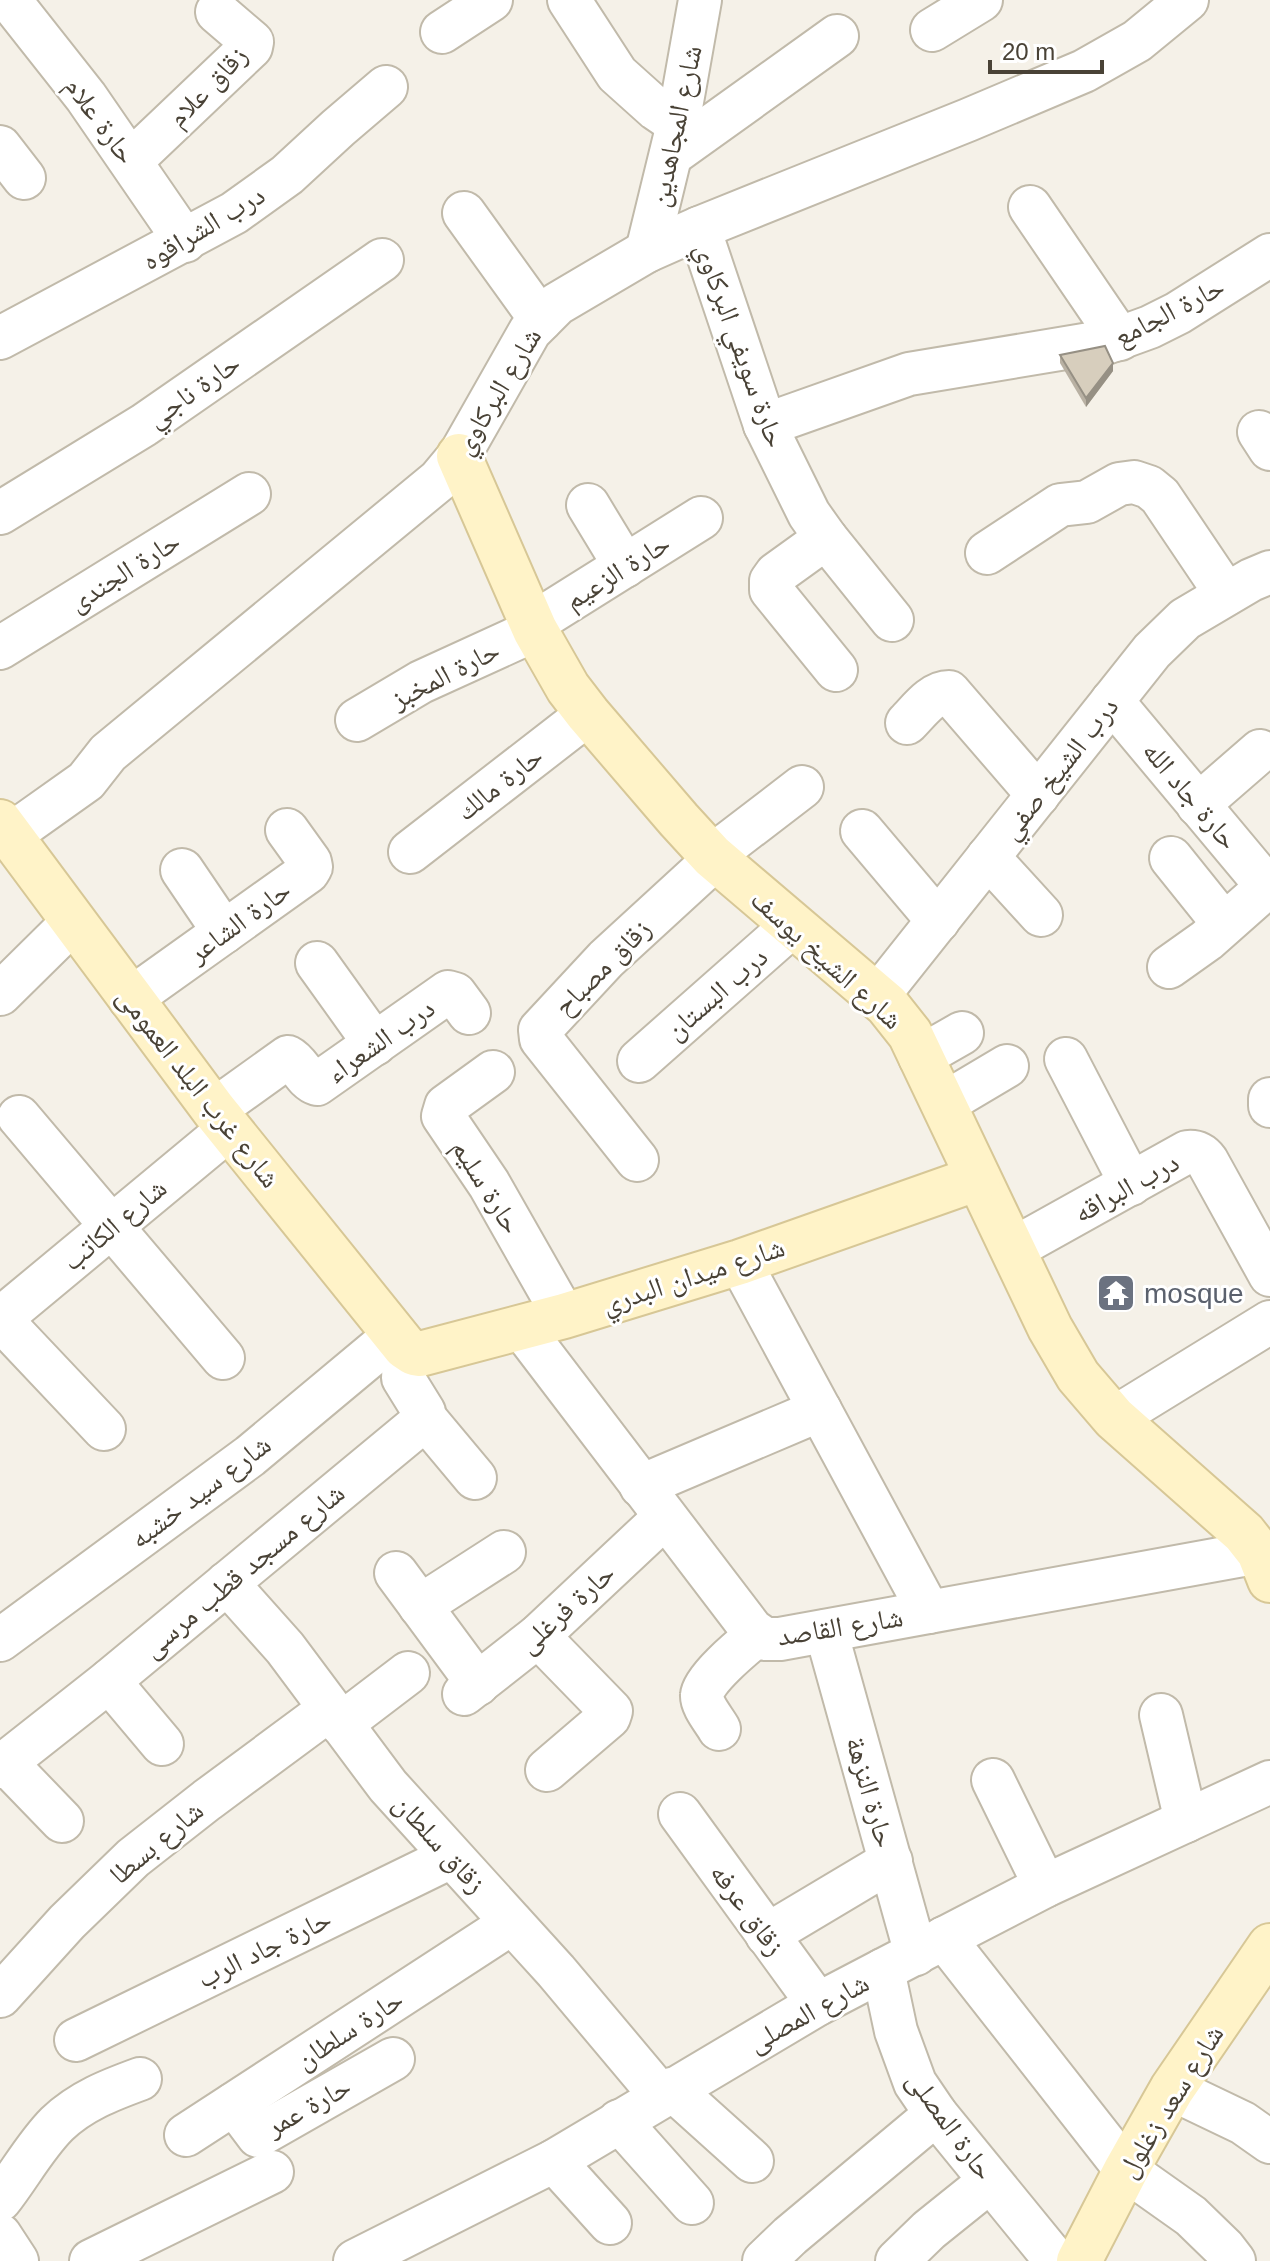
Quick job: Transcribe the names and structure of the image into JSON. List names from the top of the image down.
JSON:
{
  "streets": {
    "street": [
      "زقاق علام",
      "حارة علام",
      "شارع المجاهدين",
      "درب الشراقوه",
      "حارة الجامع",
      "حارة سويفي البركاوي",
      "حارة ناجي",
      "شارع البركاوي",
      "حارة الجندى",
      "حارة الزعيم",
      "حارة المخبز",
      "درب الشيخ صفي",
      "حارة مالك",
      "حارة جاد الله",
      "حارة الشاعر",
      "شارع الشيخ يوسف",
      "زقاق مصباح",
      "درب البستان",
      "درب الشعراء",
      "شارع غرب البلد العمومى",
      "حارة سليم",
      "درب البراقه",
      "شارع الكاتب",
      "شارع ميدان البدري",
      "شارع سيد خشبه",
      "شارع مسجد قطب مرسى",
      "حارة فرغلى",
      "شارع القاصد",
      "حارة النزهة",
      "شارع بسطا",
      "زقاق سلطان",
      "زقاق عرفه",
      "حارة جاد الرب",
      "شارع المصلى",
      "حارة سلطان",
      "شارع سعد زغلول",
      "حارة عمر",
      "حارة المصلى"
    ]
  },
  "crossings": [
    ["زقاق علام", "حارة علام"],
    ["حارة علام", "درب الشراقوه"],
    ["شارع المجاهدين", "شارع البركاوي"],
    ["حارة سويفي البركاوي", "شارع البركاوي"],
    ["شارع البركاوي", "شارع الشيخ يوسف"],
    ["شارع البركاوي", "شارع غرب البلد العمومى"],
    ["حارة الزعيم", "حارة المخبز"],
    ["حارة الزعيم", "شارع الشيخ يوسف"],
    ["حارة المخبز", "شارع الشيخ يوسف"],
    ["درب الشيخ صفي", "حارة جاد الله"],
    ["درب الشيخ صفي", "شارع الشيخ يوسف"],
    ["حارة مالك", "شارع الشيخ يوسف"],
    ["حارة الشاعر", "شارع غرب البلد العمومى"],
    ["شارع الشيخ يوسف", "زقاق مصباح"],
    ["شارع الشيخ يوسف", "درب البستان"],
    ["شارع الشيخ يوسف", "درب البراقه"],
    ["شارع الشيخ يوسف", "شارع ميدان البدري"],
    ["شارع الشيخ يوسف", "شارع القاصد"],
    ["درب الشعراء", "شارع غرب البلد العمومى"],
    ["درب الشعراء", "شارع الكاتب"],
    ["شارع غرب البلد العمومى", "شارع الكاتب"],
    ["شارع غرب البلد العمومى", "شارع ميدان البدري"],
    ["شارع غرب البلد العمومى", "شارع سيد خشبه"],
    ["حارة سليم", "شارع ميدان البدري"],
    ["شارع ميدان البدري", "شارع سيد خشبه"],
    ["شارع ميدان البدري", "شارع القاصد"],
    ["شارع مسجد قطب مرسى", "زقاق سلطان"],
    ["حارة فرغلى", "شارع القاصد"],
    ["شارع القاصد", "حارة النزهة"],
    ["حارة النزهة", "شارع المصلى"],
    ["حارة النزهة", "حارة المصلى"],
    ["شارع بسطا", "زقاق سلطان"],
    ["زقاق سلطان", "حارة جاد الرب"],
    ["زقاق سلطان", "شارع المصلى"],
    ["زقاق سلطان", "حارة سلطان"],
    ["زقاق عرفه", "شارع المصلى"],
    ["شارع المصلى", "حارة المصلى"],
    ["حارة سلطان", "حارة عمر"],
    ["شارع سعد زغلول", "حارة المصلى"]
  ],
  "places": {
    "temple": ["mosque"]
  },
  "scale_bar": "20 m"
}
